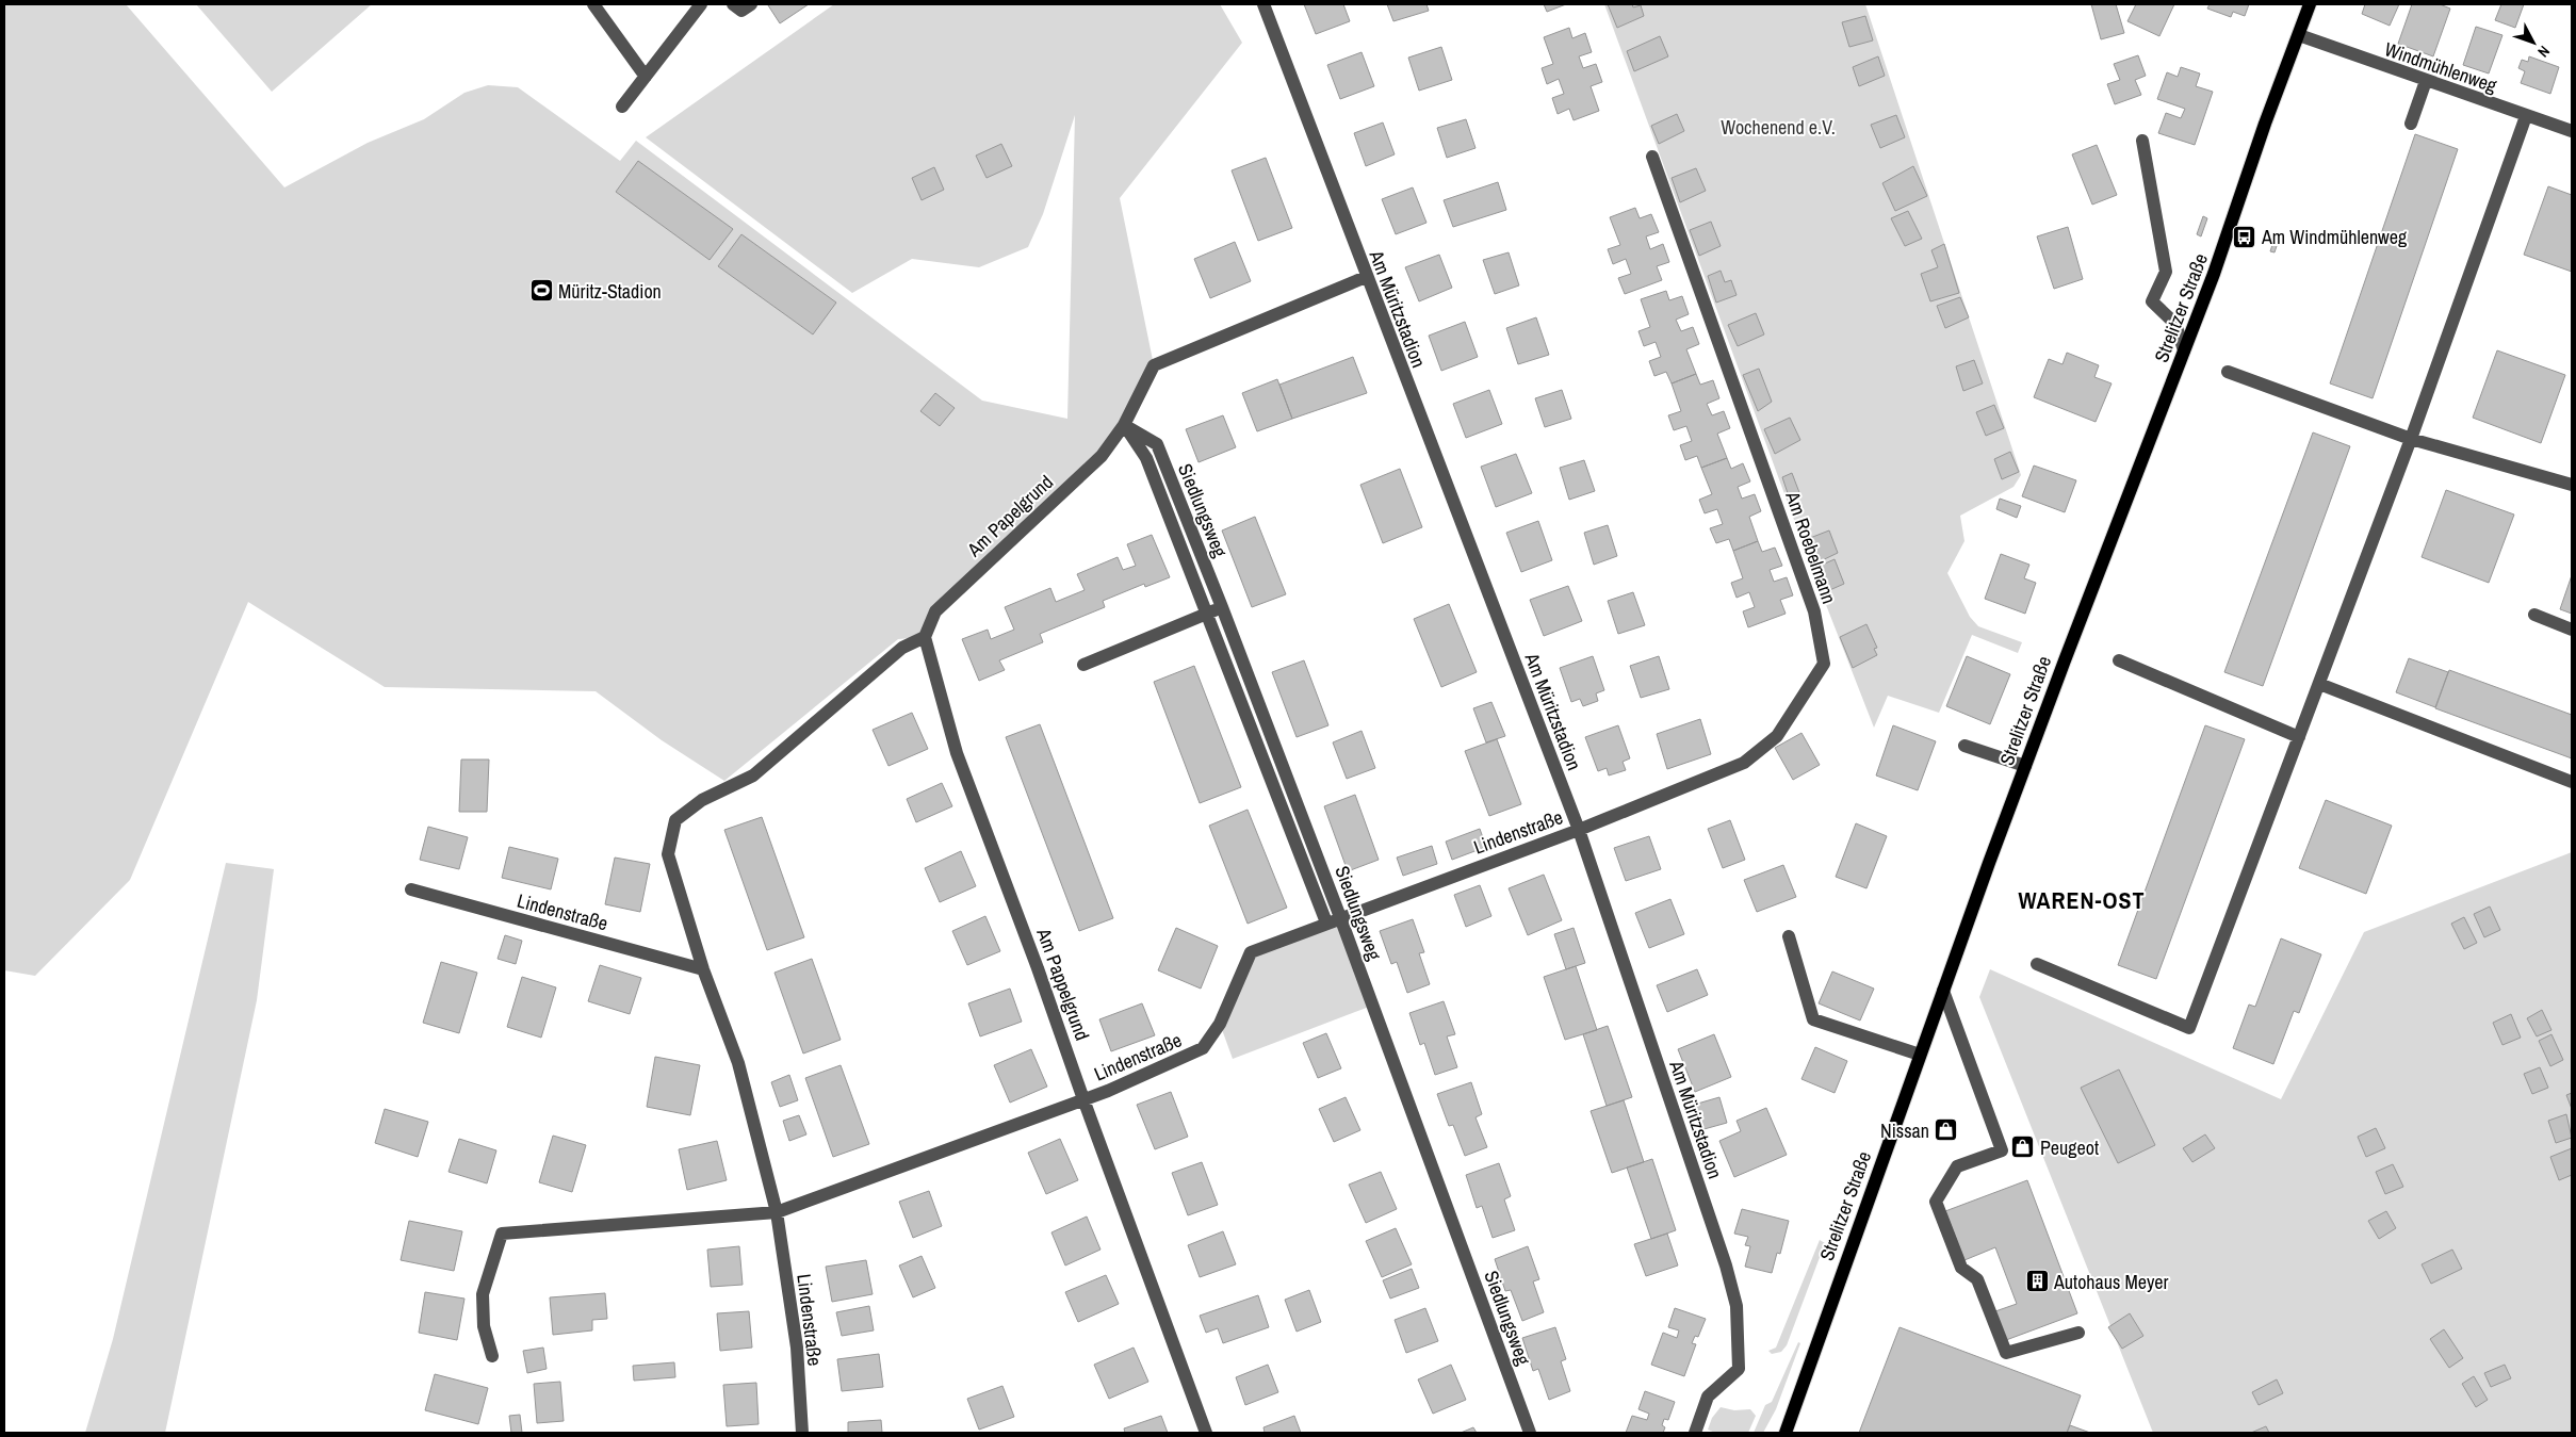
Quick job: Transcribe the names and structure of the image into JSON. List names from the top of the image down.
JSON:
{
  "streets": {
    "main road": ["Strelitzer Straße"],
    "street": [
      "Windmühlenweg",
      "Am Müritzstadion",
      "Siedlungsweg",
      "Am Papelgrund",
      "Am Roebelmann",
      "Lindenstraße",
      "Am Pappelgrund"
    ]
  },
  "crossings": [
    ["Windmühlenweg", "Strelitzer Straße"],
    ["Am Müritzstadion", "Am Roebelmann"],
    ["Am Müritzstadion", "Lindenstraße"],
    ["Siedlungsweg", "Am Papelgrund"],
    ["Siedlungsweg", "Lindenstraße"],
    ["Am Papelgrund", "Lindenstraße"],
    ["Am Papelgrund", "Am Pappelgrund"],
    ["Am Roebelmann", "Lindenstraße"],
    ["Lindenstraße", "Am Pappelgrund"]
  ],
  "districts": ["WAREN-OST"],
  "parks": ["Wochenend e.V."],
  "places": {
    "bus stop": ["Am Windmühlenweg"],
    "sports": ["Müritz-Stadion"],
    "shop": ["Nissan", "Peugeot"],
    "building": ["Autohaus Meyer"]
  },
  "north": "bottom right"
}
